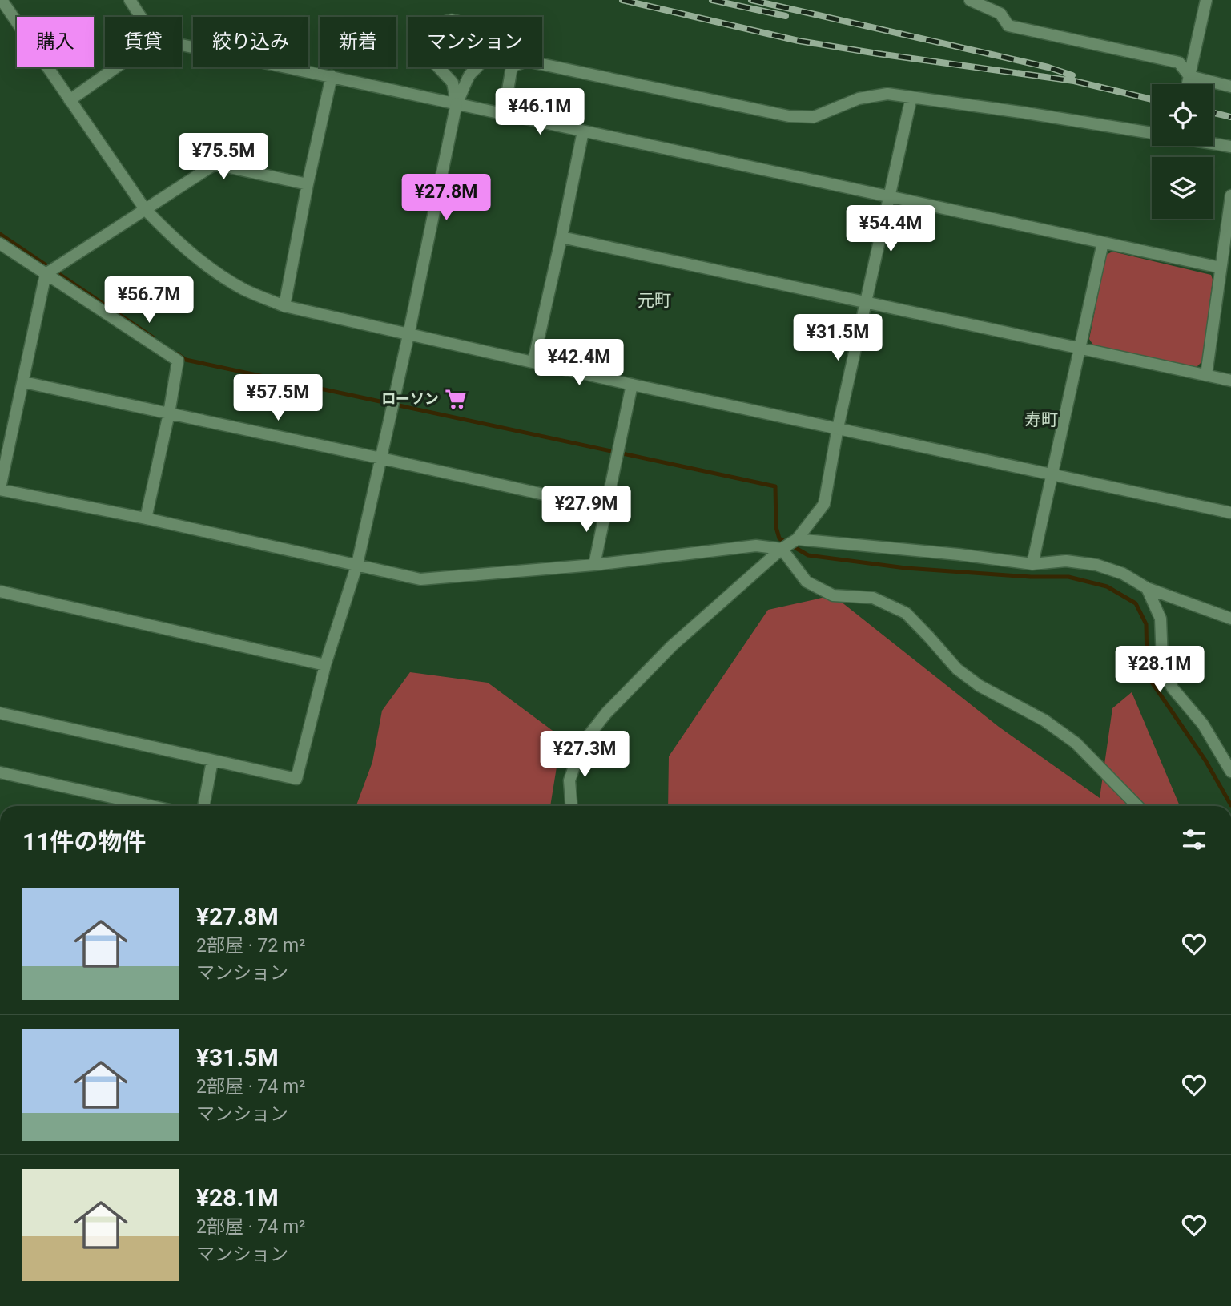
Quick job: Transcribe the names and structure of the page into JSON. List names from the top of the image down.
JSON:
{
  "districts": ["元町", "寿町"],
  "places": {
    "supermarket": ["ローソン"]
  },
  "page": {
    "chip": [
      "購入",
      "賃貸",
      "絞り込み",
      "新着",
      "マンション"
    ],
    "price": [
      "¥46.1M",
      "¥75.5M",
      "¥27.8M",
      "¥54.4M",
      "¥56.7M",
      "¥31.5M",
      "¥42.4M",
      "¥57.5M",
      "¥27.9M",
      "¥28.1M",
      "¥27.3M"
    ],
    "heading": "11件の物件",
    "list": [
      {
        "name": "¥27.8M",
        "note": "2部屋 · 72 m² · マンション"
      },
      {
        "name": "¥31.5M",
        "note": "2部屋 · 74 m² · マンション"
      },
      {
        "name": "¥28.1M",
        "note": "2部屋 · 74 m² · マンション"
      }
    ]
  }
}
